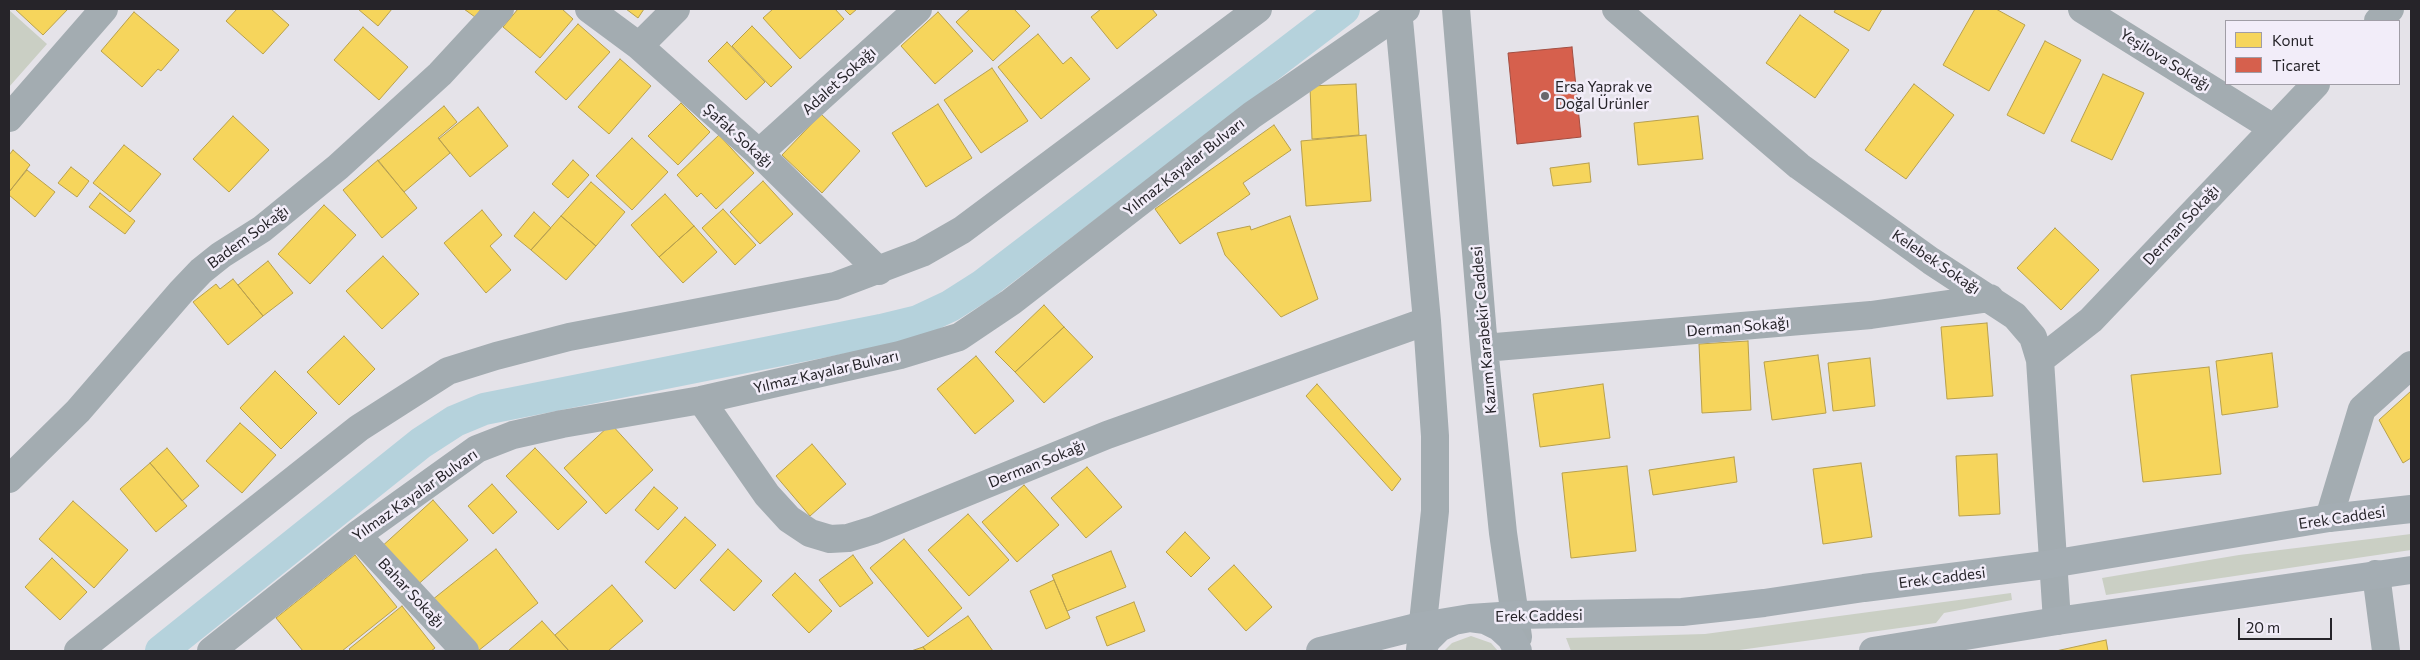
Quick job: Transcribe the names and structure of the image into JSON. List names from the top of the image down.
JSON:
{
  "streets": {
    "main road": ["Erek Caddesi"],
    "street": [
      "Yeşilova Sokağı",
      "Adalet Sokağı",
      "Şafak Sokağı",
      "Yılmaz Kayalar Bulvarı",
      "Derman Sokağı",
      "Badem Sokağı",
      "Kelebek Sokağı",
      "Kazım Karabekir Caddesi",
      "Bahar Sokağı"
    ]
  },
  "crossings": [
    ["Yeşilova Sokağı", "Derman Sokağı"],
    ["Adalet Sokağı", "Şafak Sokağı"],
    ["Yılmaz Kayalar Bulvarı", "Derman Sokağı"],
    ["Yılmaz Kayalar Bulvarı", "Bahar Sokağı"],
    ["Derman Sokağı", "Kelebek Sokağı"],
    ["Derman Sokağı", "Kazım Karabekir Caddesi"],
    ["Kelebek Sokağı", "Erek Caddesi"],
    ["Kazım Karabekir Caddesi", "Erek Caddesi"]
  ],
  "places": ["Ersa Yaprak ve Doğal Ürünler"],
  "legend": ["Konut", "Ticaret"],
  "scale_bar": "20 m"
}
